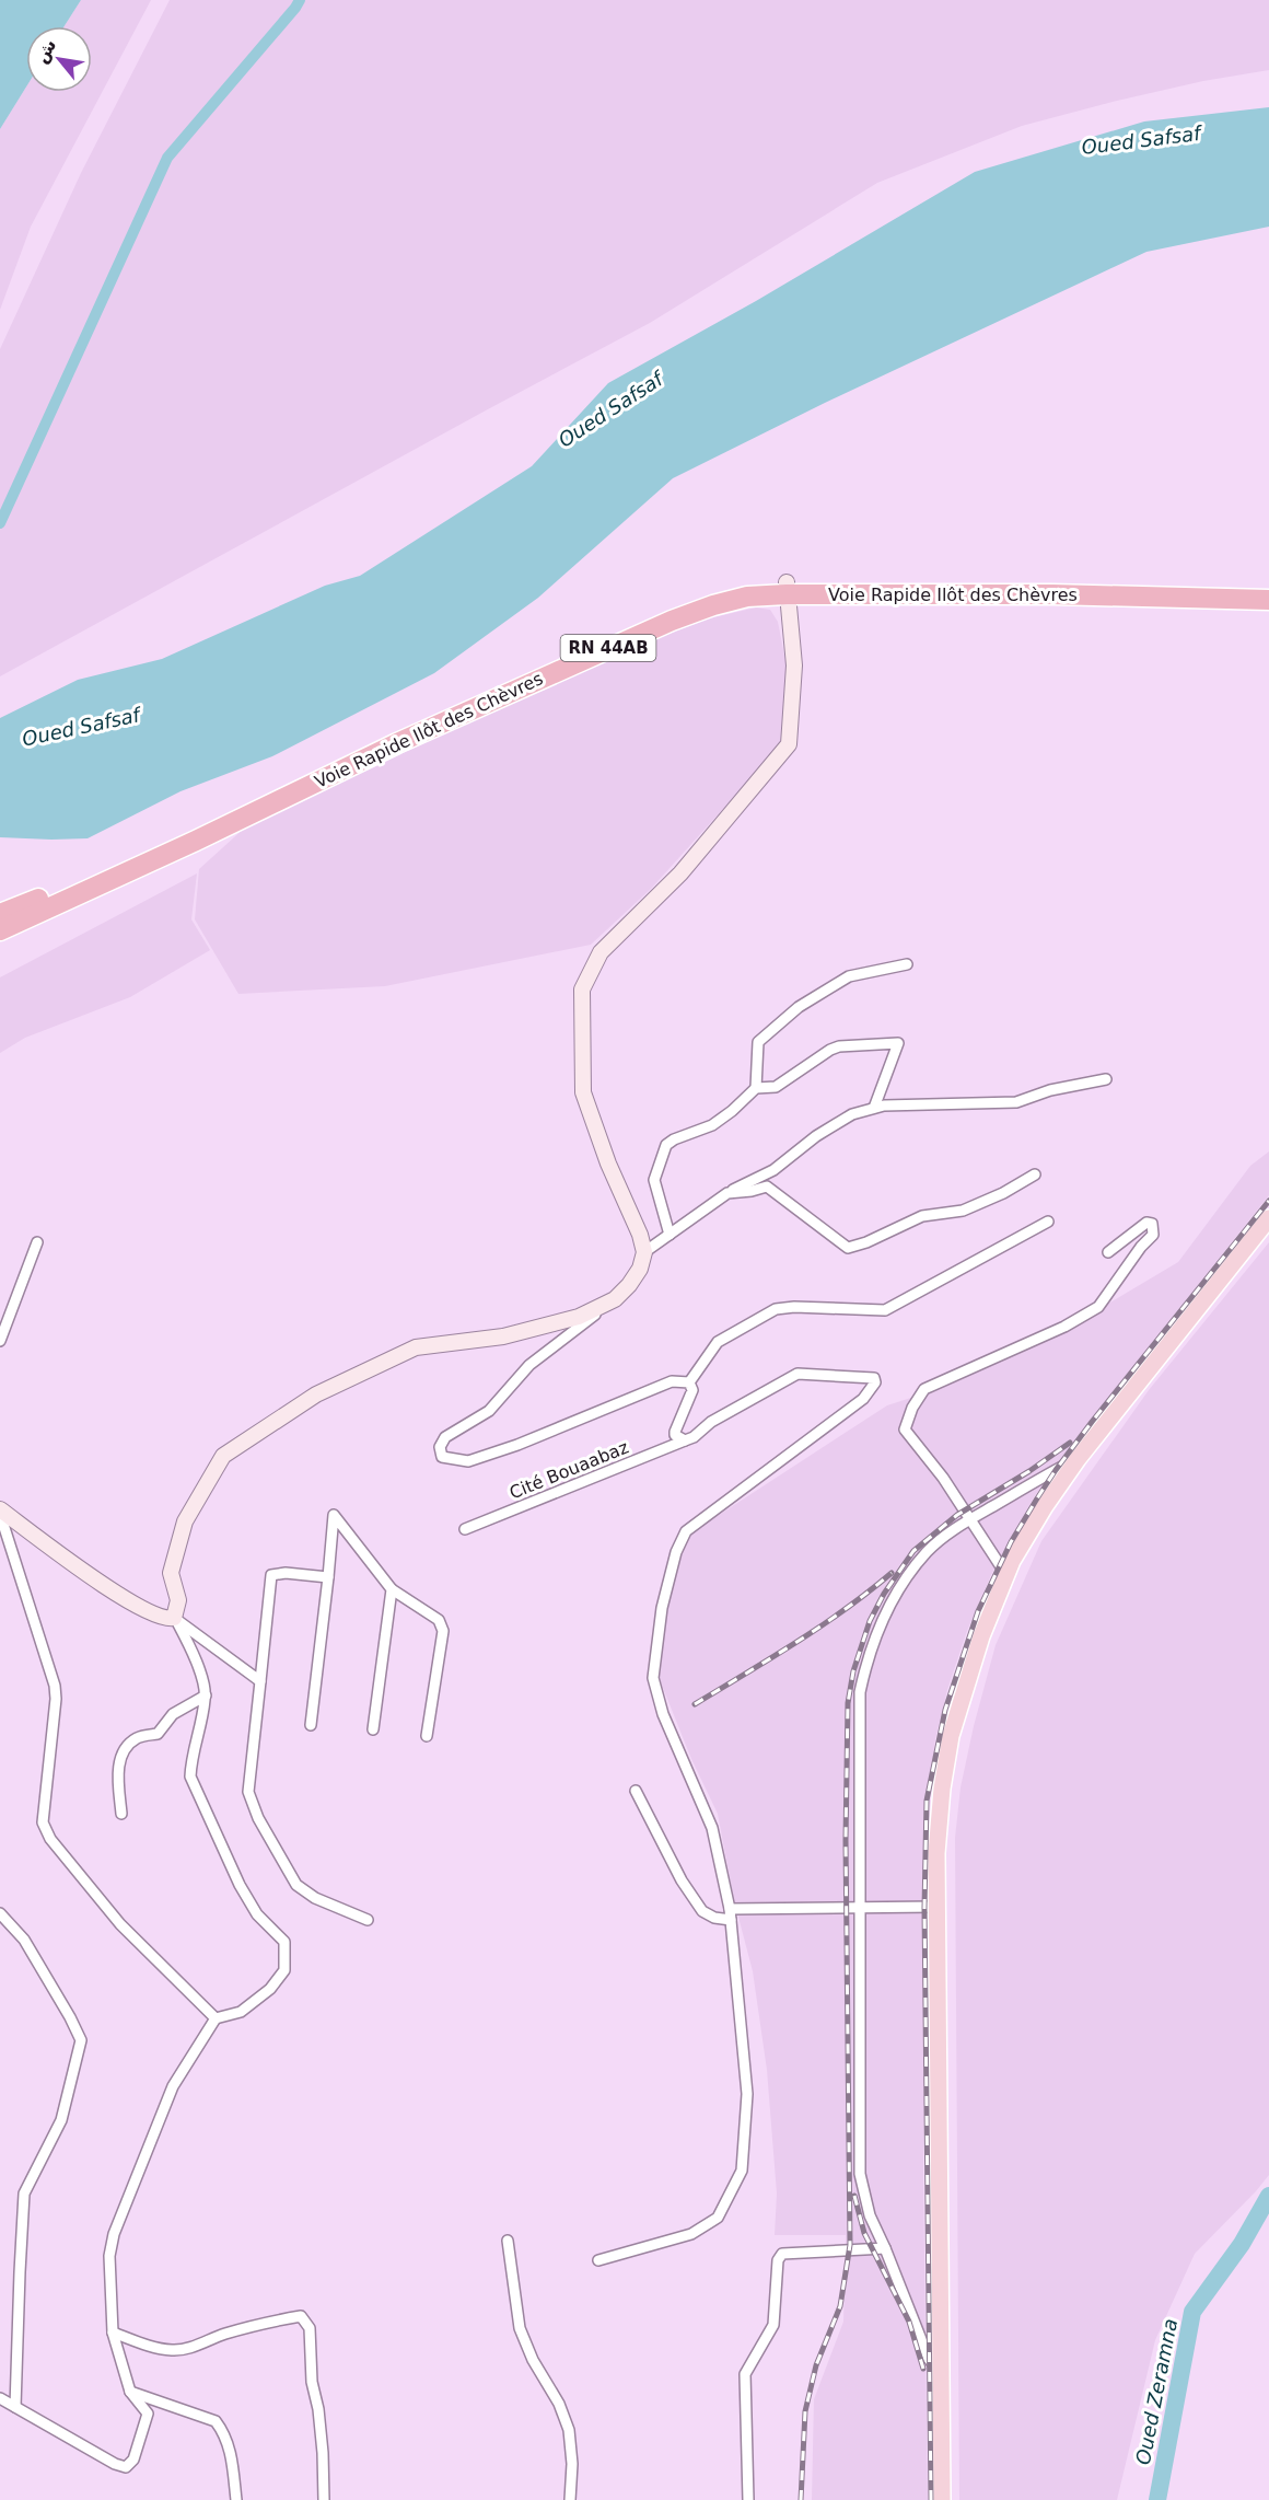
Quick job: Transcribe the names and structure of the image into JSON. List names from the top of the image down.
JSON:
{
  "streets": {
    "highway": ["Voie Rapide Ilôt des Chèvres", "RN 44AB"],
    "street": ["Cité Bouaabaz"]
  },
  "water": ["Oued Safsaf", "Oued Zeramna"],
  "north": "top left"
}
